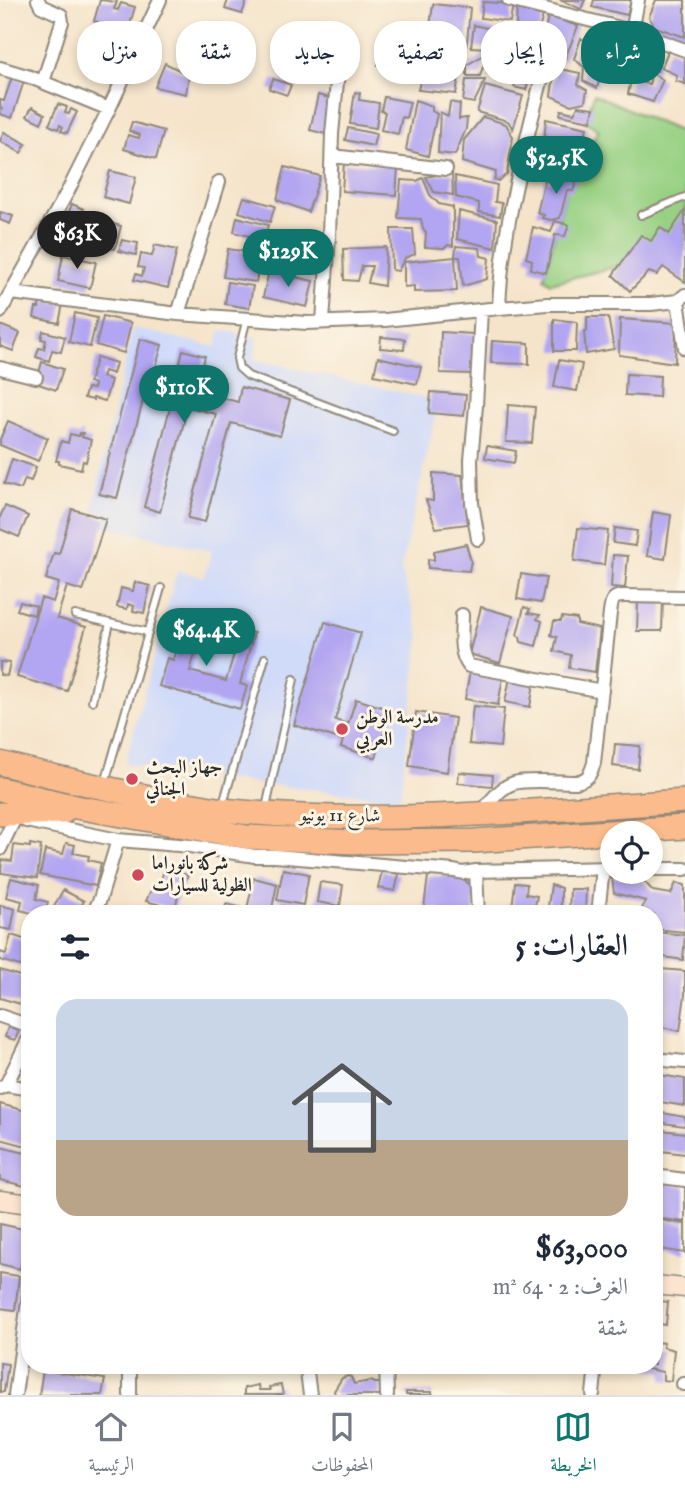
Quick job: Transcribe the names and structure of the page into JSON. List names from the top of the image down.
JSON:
{
  "streets": {
    "highway": ["شارع 11 يونيو"]
  },
  "places": ["مدرسة الوطن العربي", "جهاز البحث الجنائي", "شركة بانوراما الظولية للسيارات"],
  "page": {
    "chip": [
      "شراء",
      "إيجار",
      "تصفية",
      "جديد",
      "شقة",
      "منزل"
    ],
    "price": [
      "$52.5K",
      "$63K",
      "$129K",
      "$110K",
      "$64.4K"
    ],
    "heading": "العقارات: 5",
    "list": [
      {
        "name": "$63,000",
        "note": "الغرف: 2 · 64 m² · شقة"
      }
    ],
    "tabs": ["الخريطة", "المحفوظات", "الرئيسية"]
  }
}
